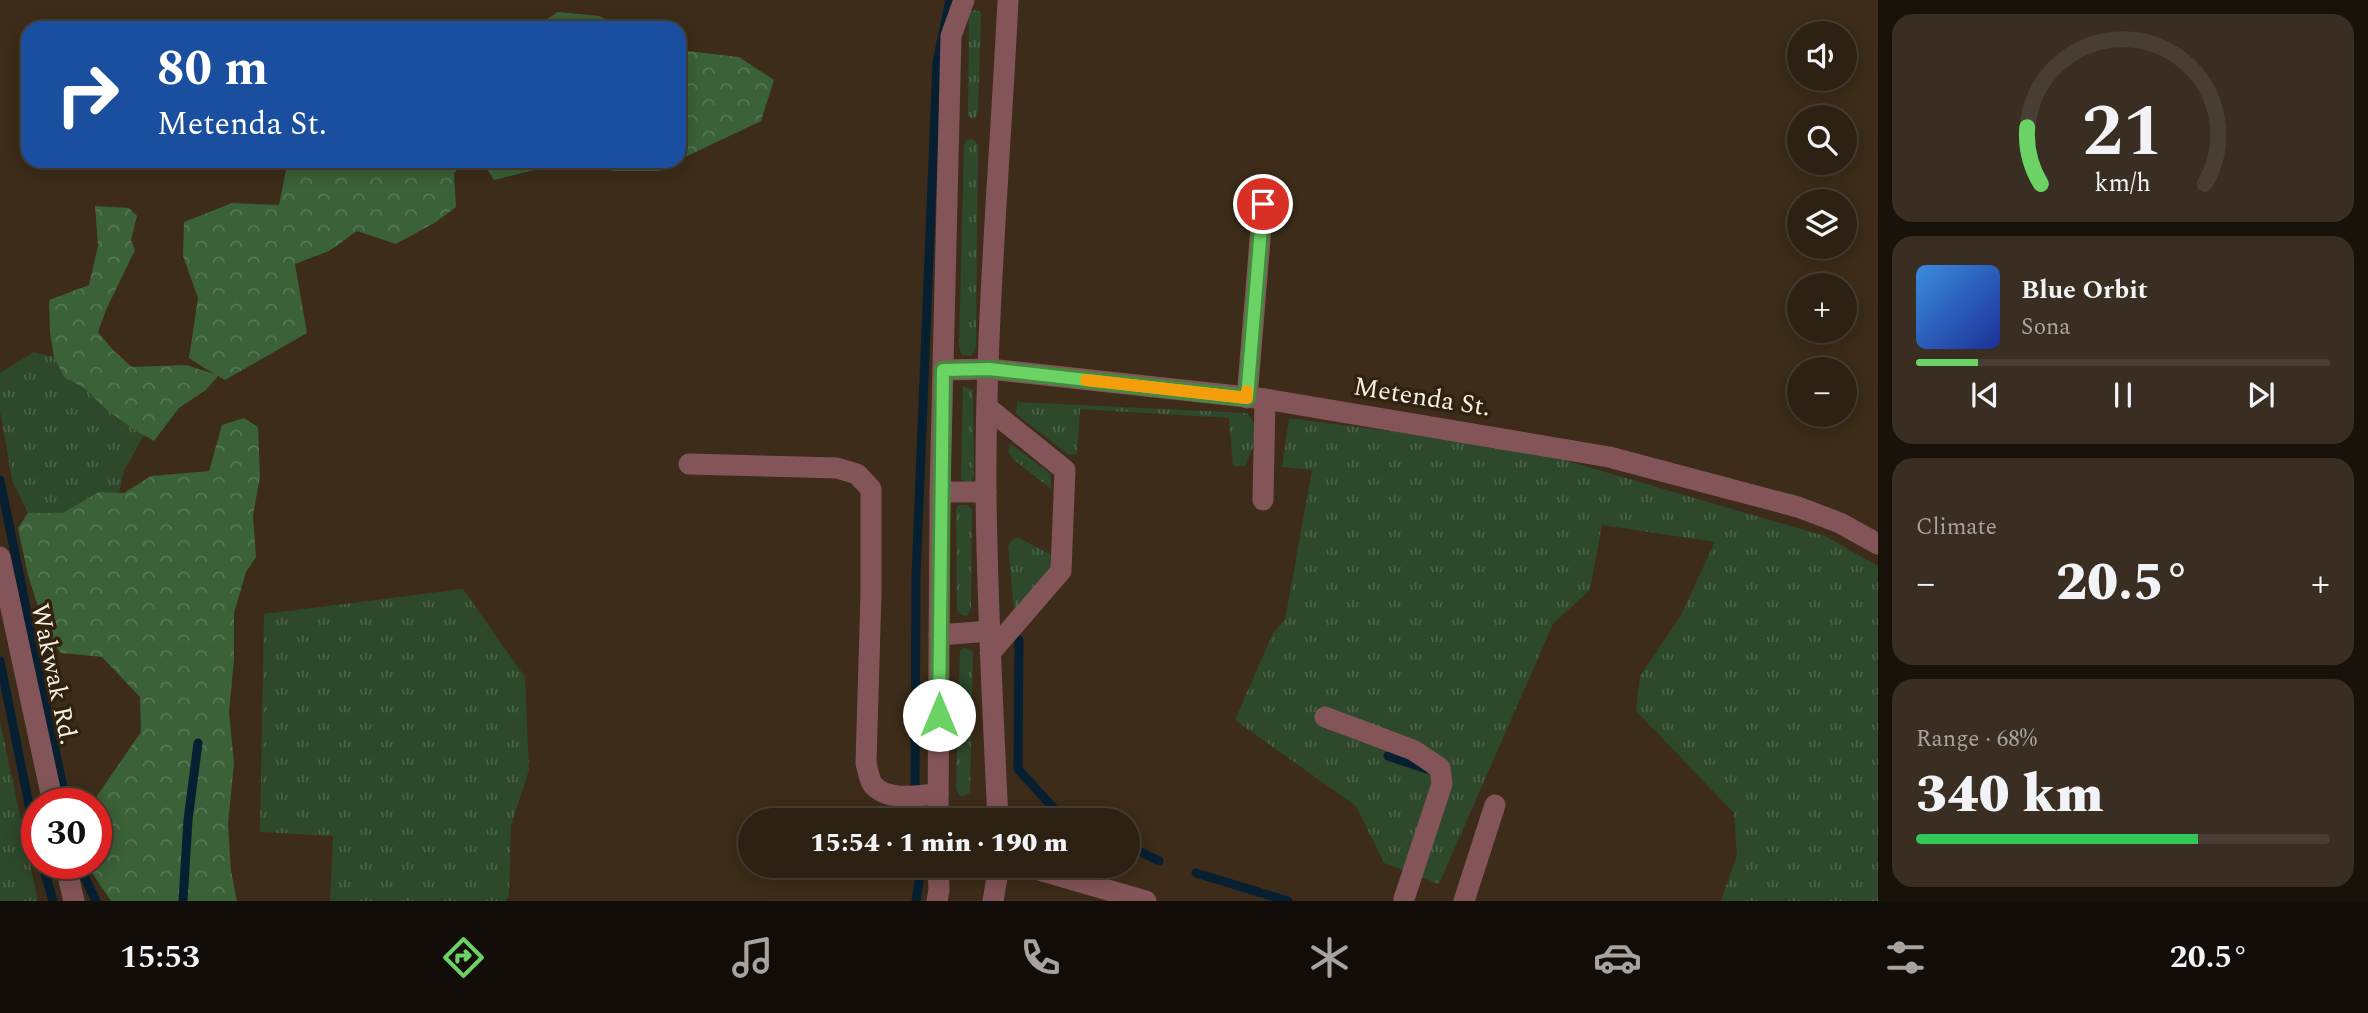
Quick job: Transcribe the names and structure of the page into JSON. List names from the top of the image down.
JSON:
{
  "streets": {
    "street": ["Metenda St.", "Wakwak Rd."]
  },
  "page": {
    "map_buttons": ["+", "−"],
    "turn": ["80 m", "Metenda St."],
    "song": ["Blue Orbit", "Sona"],
    "tile": [
      "Climate",
      ["Range · 68%", "340 km"]
    ],
    "heat": ["−", "20.5°", "+"],
    "limit": "30",
    "trip": "15:54 · 1 min · 190 m",
    "tabs": ["15:53", "20.5°"],
    "gauge": ["21", "km/h"]
  }
}
